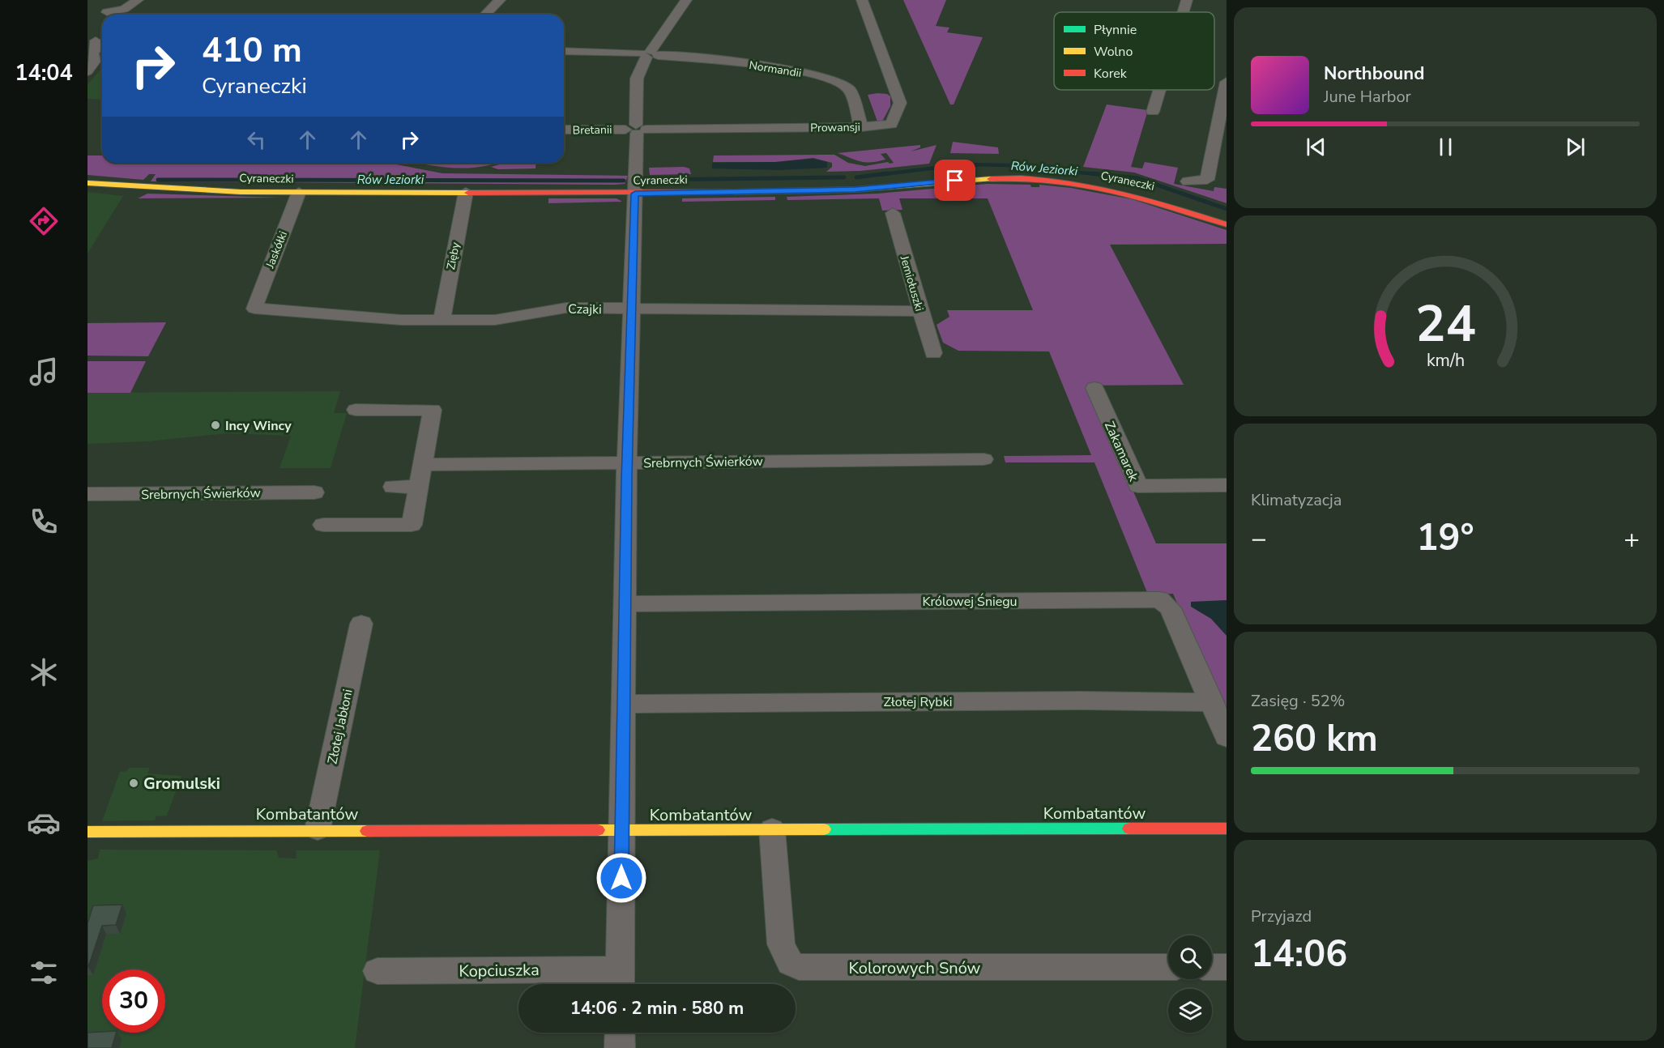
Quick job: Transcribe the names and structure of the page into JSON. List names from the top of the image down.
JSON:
{
  "streets": {
    "street": [
      "Normandii",
      "Prowansji",
      "Bretanii",
      "Cyraneczki",
      "Jaskółki",
      "Zięby",
      "Jemiołuszki",
      "Czajki",
      "Zakamarek",
      "Srebrnych Świerków",
      "Królowej Śniegu",
      "Złotej Rybki",
      "Złotej Jabłoni",
      "Kombatantów",
      "Kolorowych Snów",
      "Kopciuszka"
    ]
  },
  "crossings": [
    ["Normandii", "Prowansji"],
    ["Prowansji", "Bretanii"],
    ["Cyraneczki", "Jaskółki"],
    ["Cyraneczki", "Zięby"],
    ["Jaskółki", "Czajki"],
    ["Zięby", "Czajki"],
    ["Jemiołuszki", "Czajki"],
    ["Królowej Śniegu", "Złotej Rybki"],
    ["Złotej Jabłoni", "Kombatantów"],
    ["Kombatantów", "Kolorowych Snów"]
  ],
  "water": ["Rów Jeziorki"],
  "places": ["Incy Wincy", "Gromulski"],
  "legend": ["Płynnie", "Wolno", "Korek"],
  "page": {
    "tabs": "14:04",
    "turn": ["410 m", "Cyraneczki"],
    "song": ["Northbound", "June Harbor"],
    "tile": [
      "Klimatyzacja",
      ["Zasięg · 52%", "260 km"],
      ["Przyjazd", "14:06"]
    ],
    "heat": ["−", "19°", "+"],
    "limit": "30",
    "trip": "14:06 · 2 min · 580 m",
    "gauge": ["24", "km/h"]
  }
}
